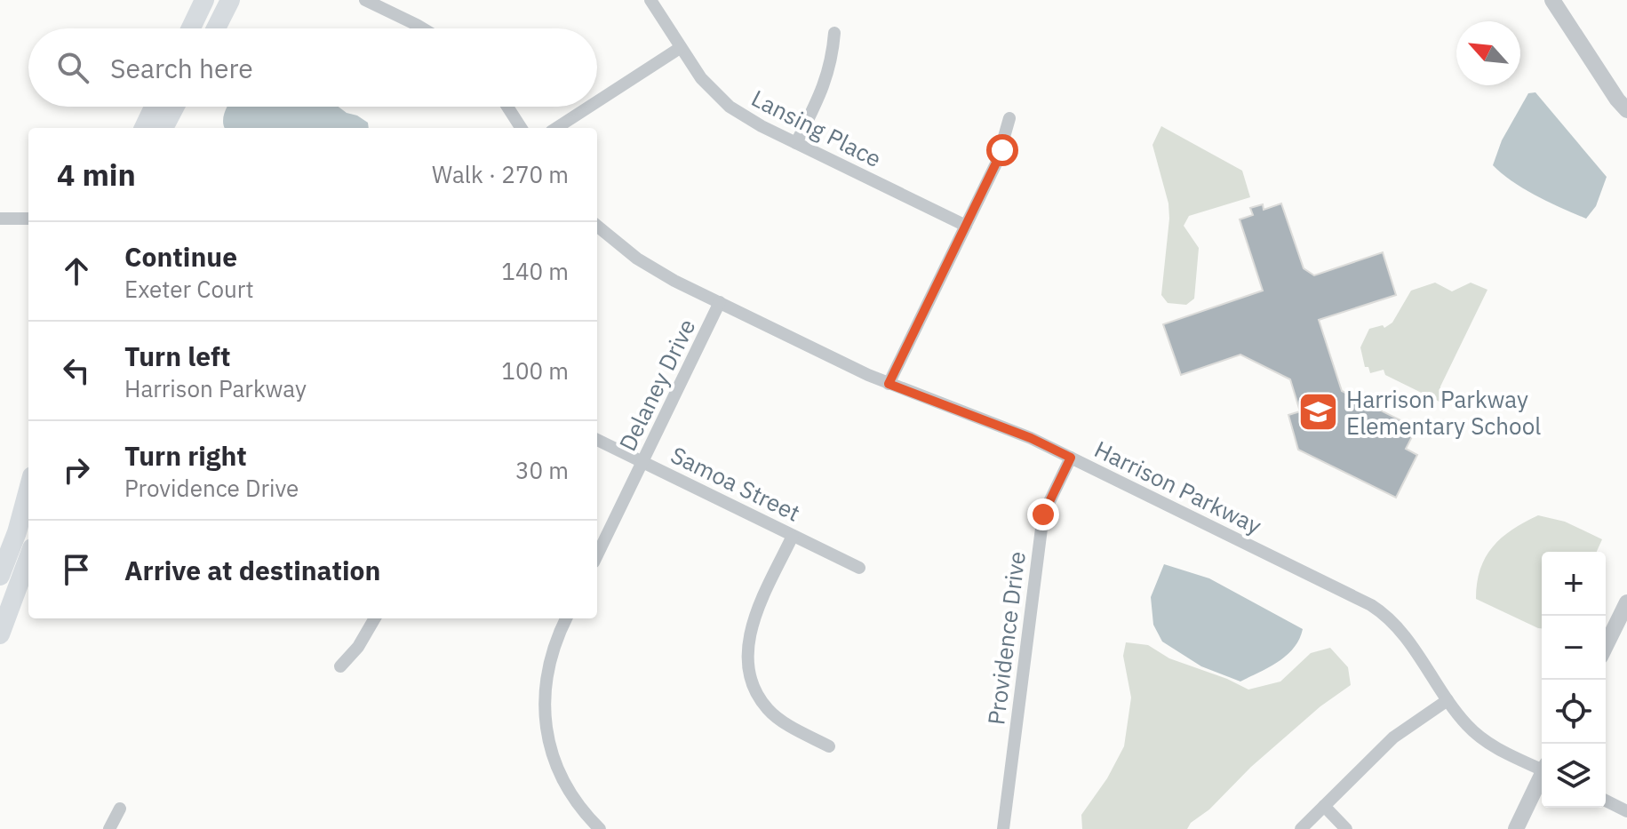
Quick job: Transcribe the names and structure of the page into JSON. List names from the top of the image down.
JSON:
{
  "streets": {
    "street": [
      "Lansing Place",
      "Delaney Drive",
      "Samoa Street",
      "Harrison Parkway",
      "Providence Drive"
    ]
  },
  "crossings": [
    ["Delaney Drive", "Samoa Street"],
    ["Delaney Drive", "Harrison Parkway"],
    ["Harrison Parkway", "Providence Drive"]
  ],
  "places": {
    "school or university": ["Harrison Parkway Elementary School"]
  },
  "north": "top left",
  "page": {
    "search": "Search here",
    "heading": ["4 min", "Walk · 270 m"],
    "list": [
      ["Continue", "Exeter Court", "140 m"],
      ["Turn left", "Harrison Parkway", "100 m"],
      ["Turn right", "Providence Drive", "30 m"],
      "Arrive at destination"
    ],
    "map_buttons": ["+", "−"]
  }
}
